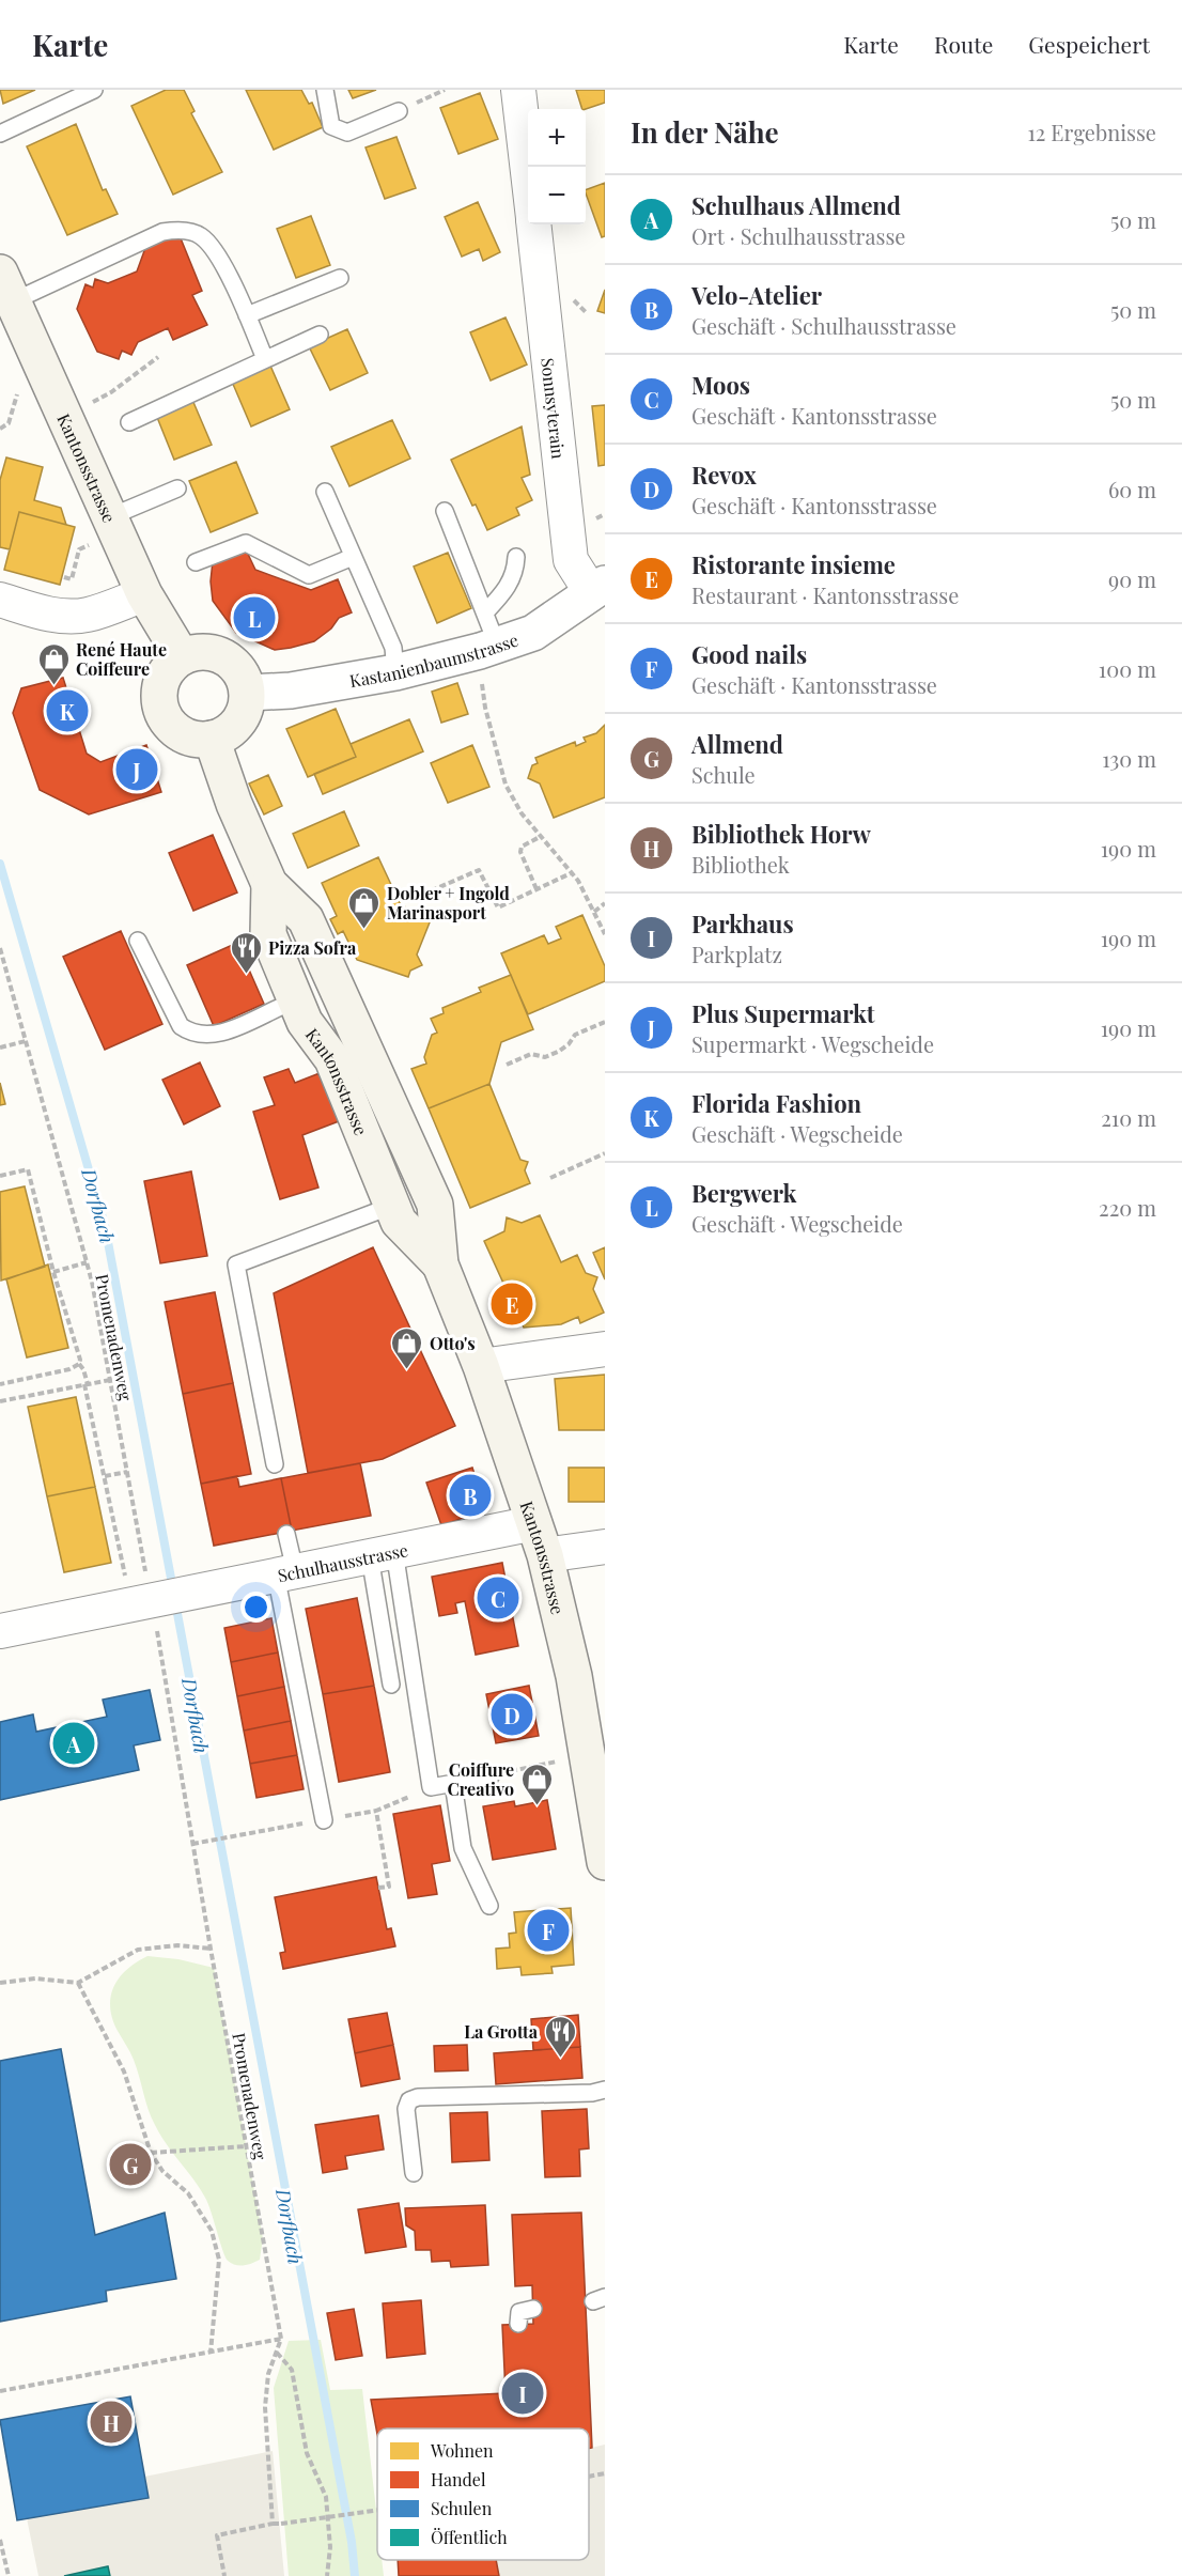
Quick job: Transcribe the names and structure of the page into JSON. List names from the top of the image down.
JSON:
{
  "streets": {
    "main road": ["Kantonsstrasse"],
    "street": ["Sonnsyterain", "Kastanienbaumstrasse", "Schulhausstrasse"],
    "path": ["Promenadenweg"]
  },
  "crossings": [
    ["Sonnsyterain", "Kastanienbaumstrasse"],
    ["Kantonsstrasse", "Kastanienbaumstrasse"],
    ["Kantonsstrasse", "Schulhausstrasse"],
    ["Promenadenweg", "Schulhausstrasse"]
  ],
  "water": ["Dorfbach"],
  "places": {
    "shop": [
      "René Haute Coiffeure",
      "Dobler + Ingold Marinasport",
      "Otto's",
      "Coiffure Creativo"
    ],
    "restaurant": ["Pizza Sofra", "La Grotta"]
  },
  "legend": [
    "Wohnen",
    "Handel",
    "Schulen",
    "Öffentlich"
  ],
  "page": {
    "header": "Karte",
    "nav": ["Karte", "Route", "Gespeichert"],
    "heading": ["In der Nähe", "12 Ergebnisse"],
    "map_buttons": ["+", "−"],
    "list": [
      {
        "mark": "A",
        "name": "Schulhaus Allmend",
        "note": "Ort · Schulhausstrasse",
        "value": "50 m"
      },
      {
        "mark": "B",
        "name": "Velo-Atelier",
        "note": "Geschäft · Schulhausstrasse",
        "value": "50 m"
      },
      {
        "mark": "C",
        "name": "Moos",
        "note": "Geschäft · Kantonsstrasse",
        "value": "50 m"
      },
      {
        "mark": "D",
        "name": "Revox",
        "note": "Geschäft · Kantonsstrasse",
        "value": "60 m"
      },
      {
        "mark": "E",
        "name": "Ristorante insieme",
        "note": "Restaurant · Kantonsstrasse",
        "value": "90 m"
      },
      {
        "mark": "F",
        "name": "Good nails",
        "note": "Geschäft · Kantonsstrasse",
        "value": "100 m"
      },
      {
        "mark": "G",
        "name": "Allmend",
        "note": "Schule",
        "value": "130 m"
      },
      {
        "mark": "H",
        "name": "Bibliothek Horw",
        "note": "Bibliothek",
        "value": "190 m"
      },
      {
        "mark": "I",
        "name": "Parkhaus",
        "note": "Parkplatz",
        "value": "190 m"
      },
      {
        "mark": "J",
        "name": "Plus Supermarkt",
        "note": "Supermarkt · Wegscheide",
        "value": "190 m"
      },
      {
        "mark": "K",
        "name": "Florida Fashion",
        "note": "Geschäft · Wegscheide",
        "value": "210 m"
      },
      {
        "mark": "L",
        "name": "Bergwerk",
        "note": "Geschäft · Wegscheide",
        "value": "220 m"
      }
    ],
    "pins": [
      "L",
      "K",
      "J",
      "E",
      "B",
      "C",
      "D",
      "A",
      "F",
      "G",
      "I",
      "H"
    ]
  }
}
